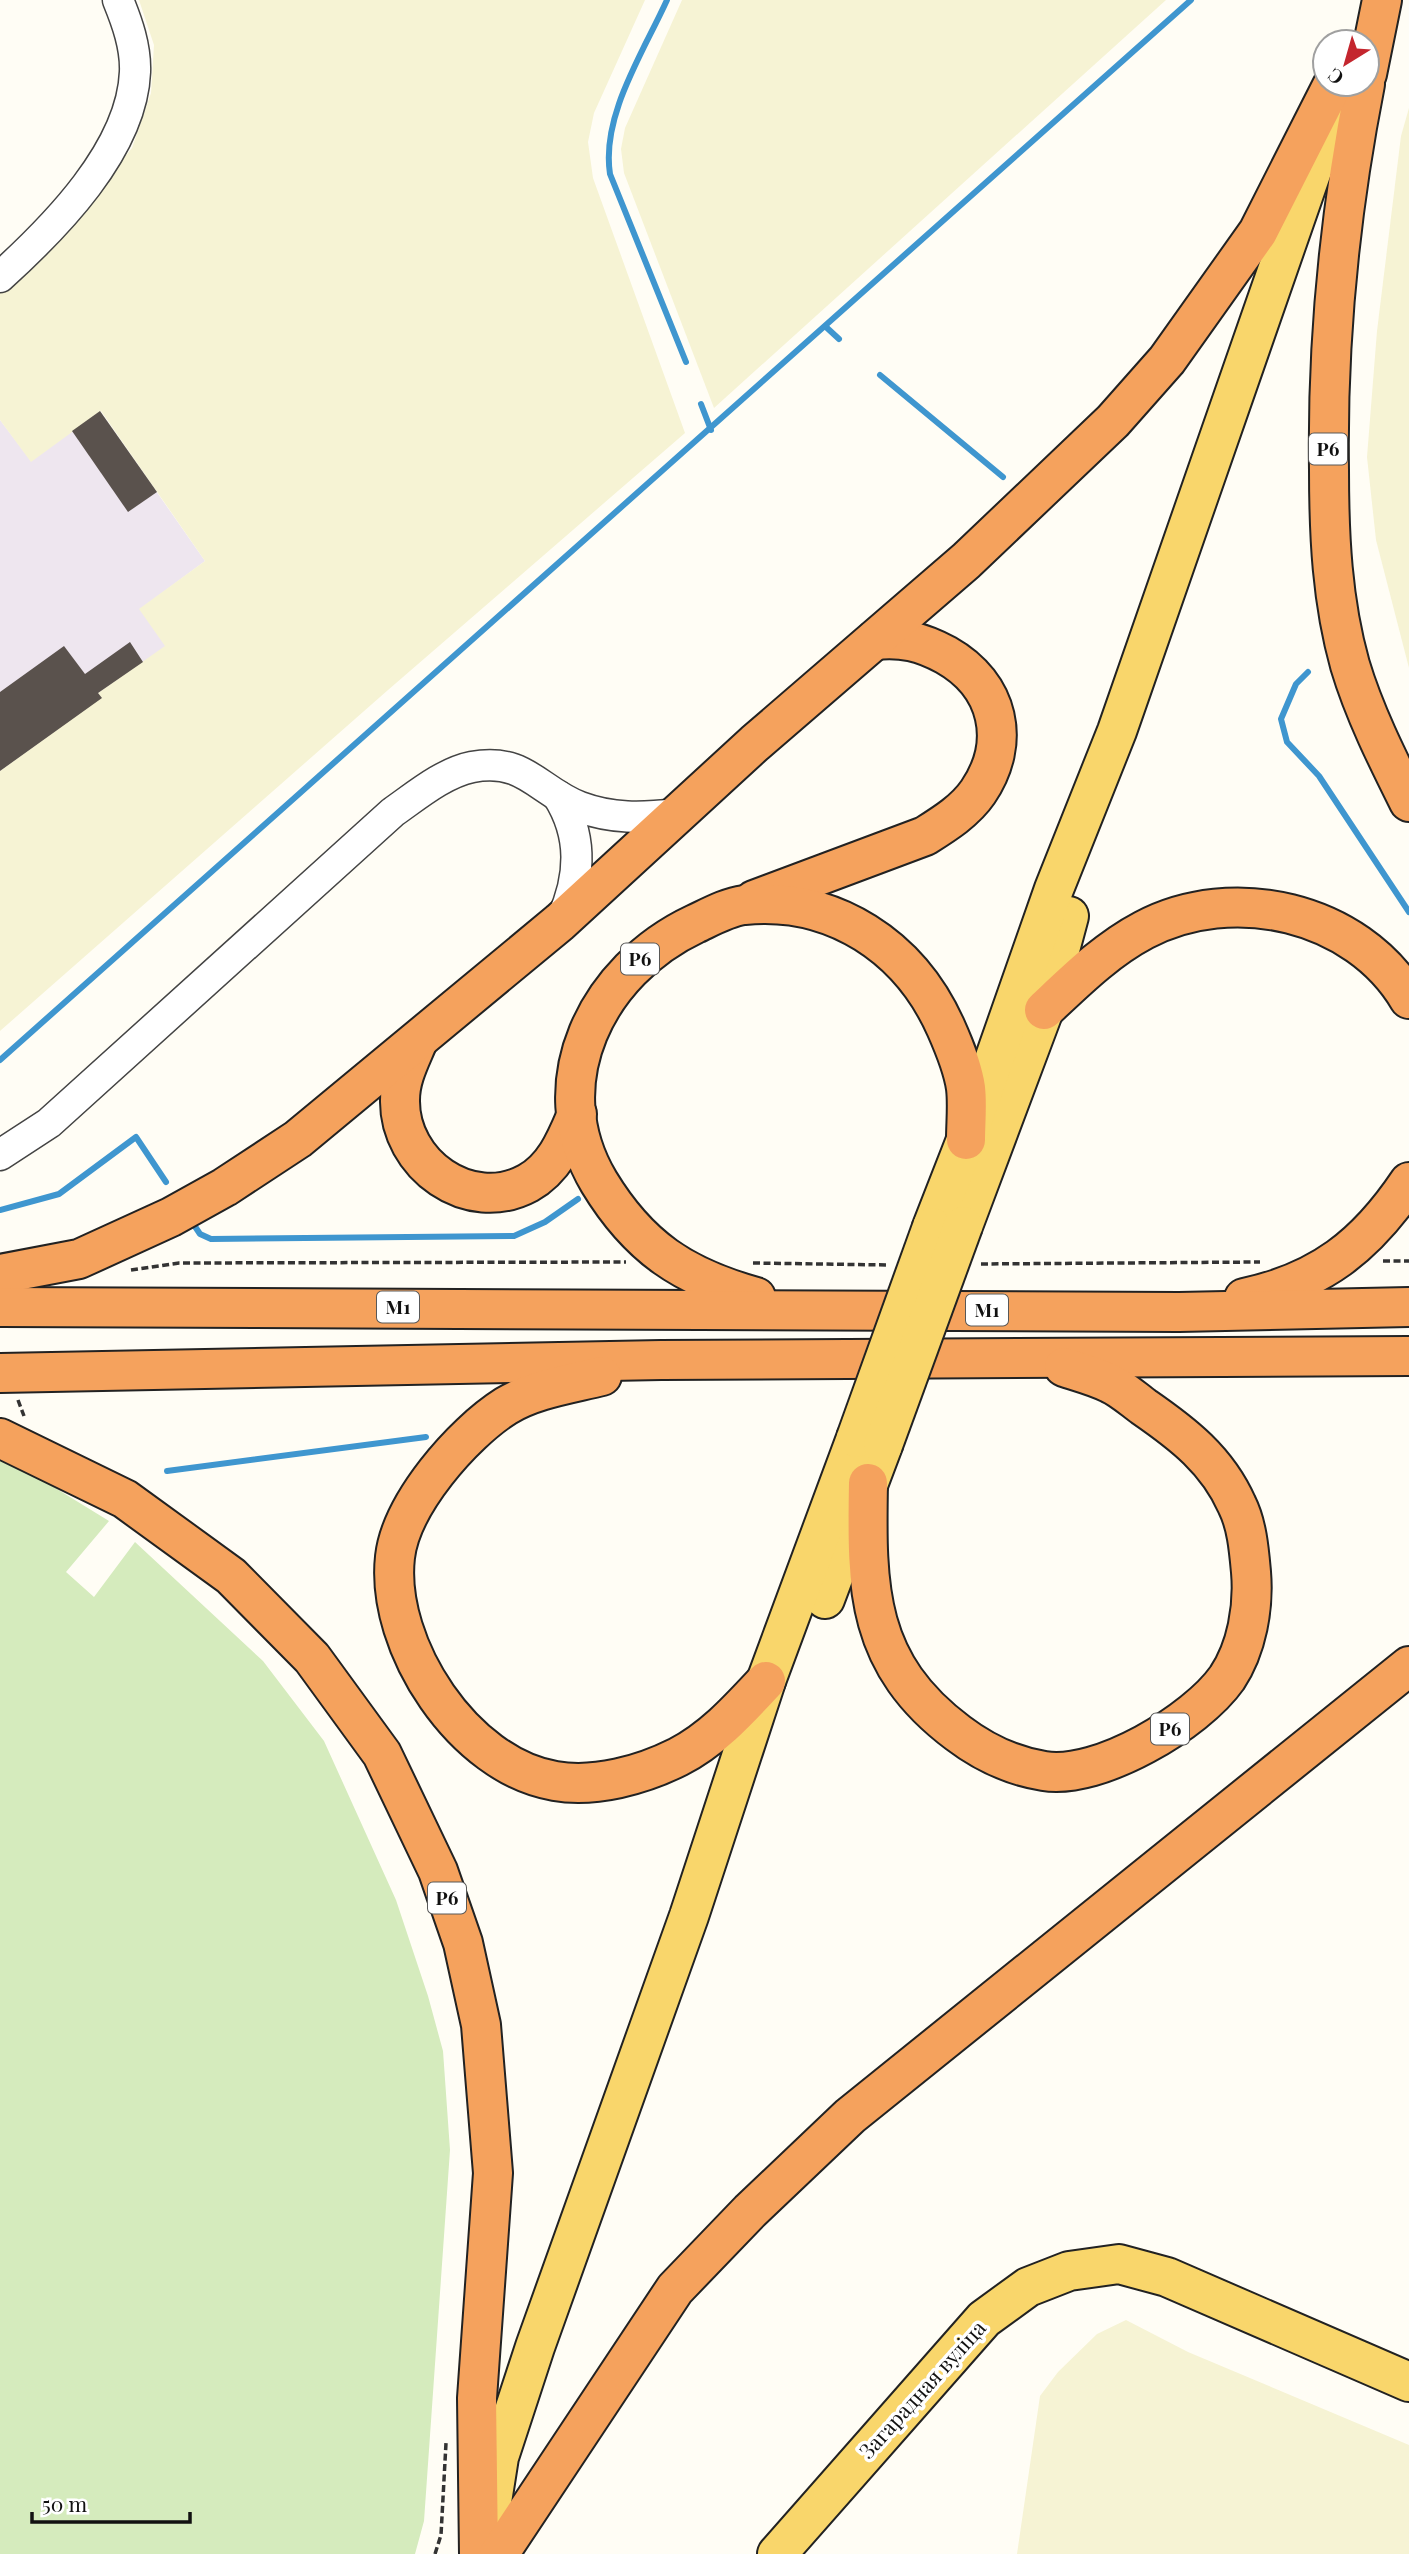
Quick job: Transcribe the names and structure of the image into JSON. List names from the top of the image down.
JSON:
{
  "streets": {
    "highway": ["Р6", "М1"],
    "main road": ["Загарадная вуліца"]
  },
  "crossings": [
    ["Р6", "М1"]
  ],
  "scale_bar": "50 m",
  "north": "bottom left"
}
